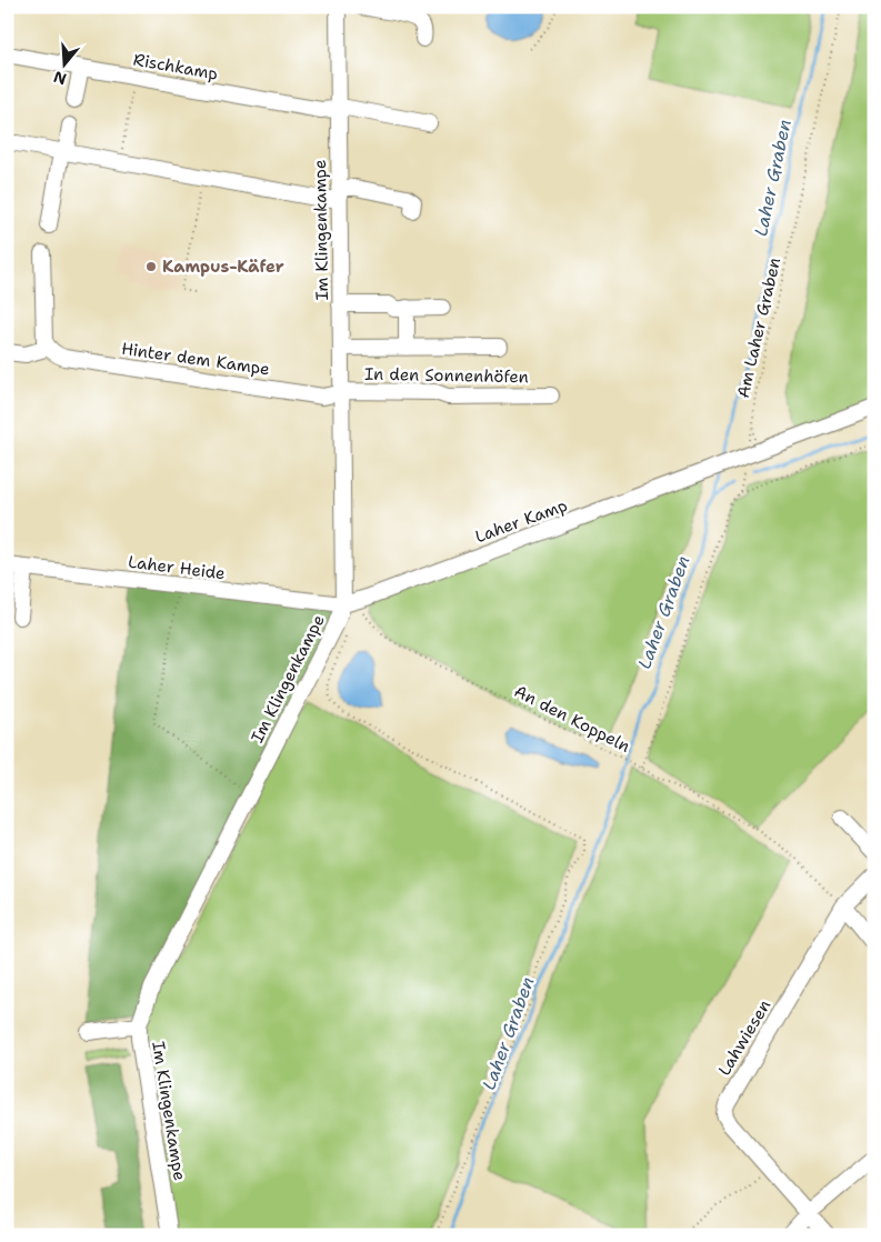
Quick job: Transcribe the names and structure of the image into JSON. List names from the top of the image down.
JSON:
{
  "streets": {
    "street": [
      "Rischkamp",
      "Im Klingenkampe",
      "Hinter dem Kampe",
      "In den Sonnenhöfen",
      "Laher Kamp",
      "Laher Heide",
      "Lahwiesen"
    ],
    "path": ["Am Laher Graben", "An den Koppeln"]
  },
  "crossings": [
    ["Rischkamp", "Im Klingenkampe"],
    ["Im Klingenkampe", "Hinter dem Kampe"],
    ["Im Klingenkampe", "In den Sonnenhöfen"],
    ["Im Klingenkampe", "Laher Kamp"],
    ["Im Klingenkampe", "Laher Heide"],
    ["Im Klingenkampe", "An den Koppeln"],
    ["Hinter dem Kampe", "In den Sonnenhöfen"],
    ["Laher Kamp", "Laher Heide"],
    ["Laher Kamp", "An den Koppeln"],
    ["Laher Heide", "An den Koppeln"],
    ["An den Koppeln", "Lahwiesen"]
  ],
  "water": ["Laher Graben"],
  "places": ["Kampus-Käfer"],
  "north": "bottom"
}
